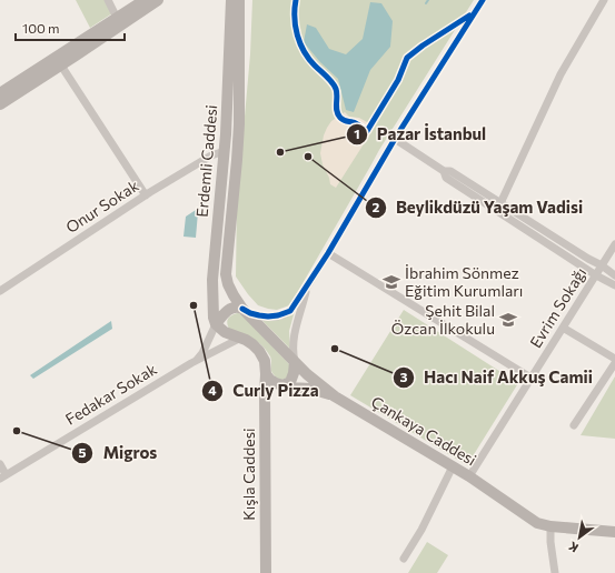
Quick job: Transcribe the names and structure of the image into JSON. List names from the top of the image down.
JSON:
{
  "streets": {
    "main road": ["Erdemli Caddesi", "Çankaya Caddesi", "Kışla Caddesi"],
    "street": ["Onur Sokak", "Evrim Sokağı", "Fedakar Sokak"]
  },
  "crossings": [
    ["Erdemli Caddesi", "Onur Sokak"],
    ["Erdemli Caddesi", "Çankaya Caddesi"],
    ["Erdemli Caddesi", "Kışla Caddesi"],
    ["Evrim Sokağı", "Çankaya Caddesi"]
  ],
  "places": {
    "other": [
      "Pazar İstanbul",
      "Beylikdüzü Yaşam Vadisi",
      "Curly Pizza",
      "Hacı Naif Akkuş Camii",
      "Migros"
    ],
    "school or university": ["İbrahim Sönmez Eğitim Kurumları", "Şehit Bilal Özcan İlkokulu"]
  },
  "scale_bar": "100 m",
  "north": "bottom left"
}
